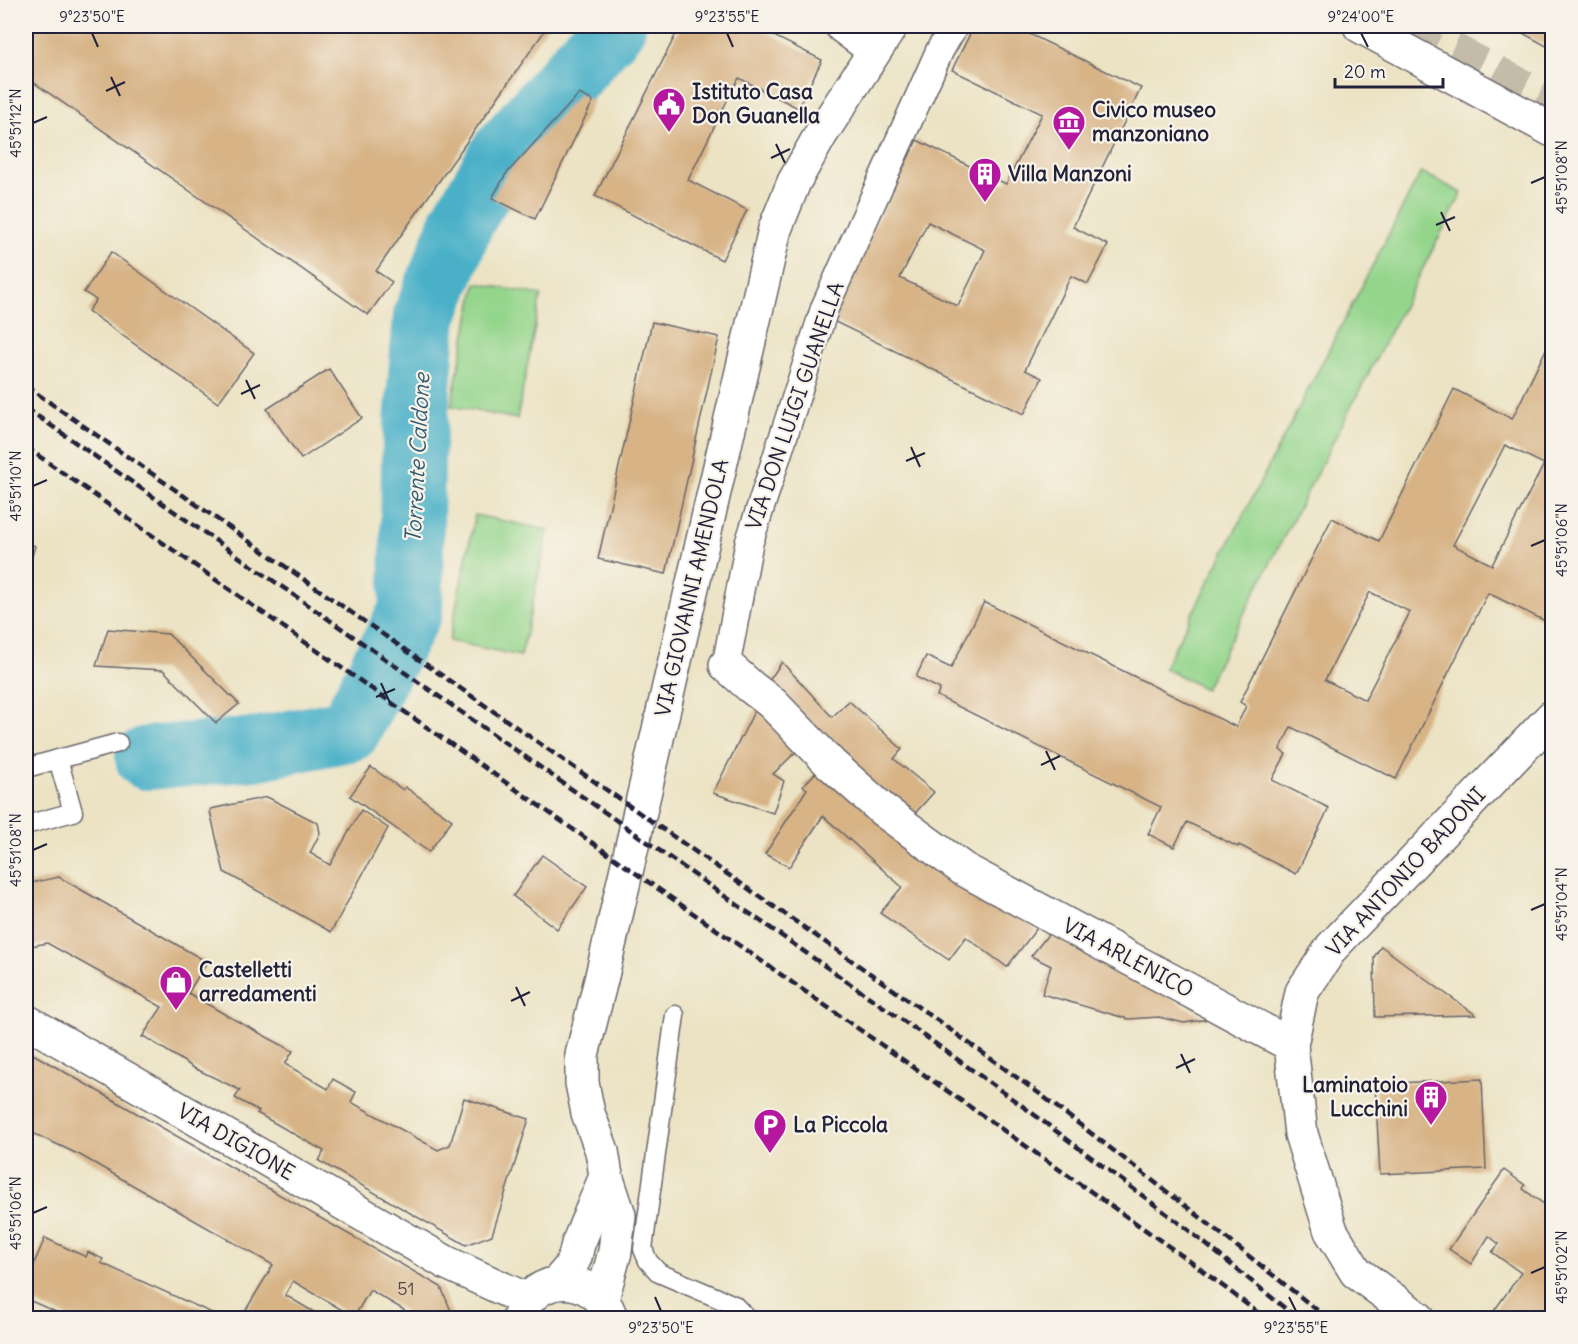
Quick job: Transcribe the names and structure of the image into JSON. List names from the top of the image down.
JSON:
{
  "streets": {
    "street": [
      "VIA DON LUIGI GUANELLA",
      "VIA GIOVANNI AMENDOLA",
      "VIA ANTONIO BADONI",
      "VIA ARLENICO",
      "VIA DIGIONE"
    ]
  },
  "crossings": [
    ["VIA DON LUIGI GUANELLA", "VIA ARLENICO"],
    ["VIA ANTONIO BADONI", "VIA ARLENICO"]
  ],
  "water": ["Torrente Caldone"],
  "places": {
    "public building": ["Istituto Casa Don Guanella"],
    "museum": ["Civico museo manzoniano"],
    "building": ["Villa Manzoni", "Laminatoio Lucchini"],
    "shop": ["Castelletti arredamenti"],
    "parking": ["La Piccola"]
  },
  "house_numbers": ["51"],
  "scale_bar": "20 m",
  "coordinates": [
    "9°23'50\"E",
    "9°23'55\"E",
    "9°24'00\"E",
    "45°51'12\"N",
    "45°51'08\"N",
    "45°51'10\"N",
    "45°51'06\"N",
    "45°51'04\"N",
    "45°51'02\"N"
  ]
}
